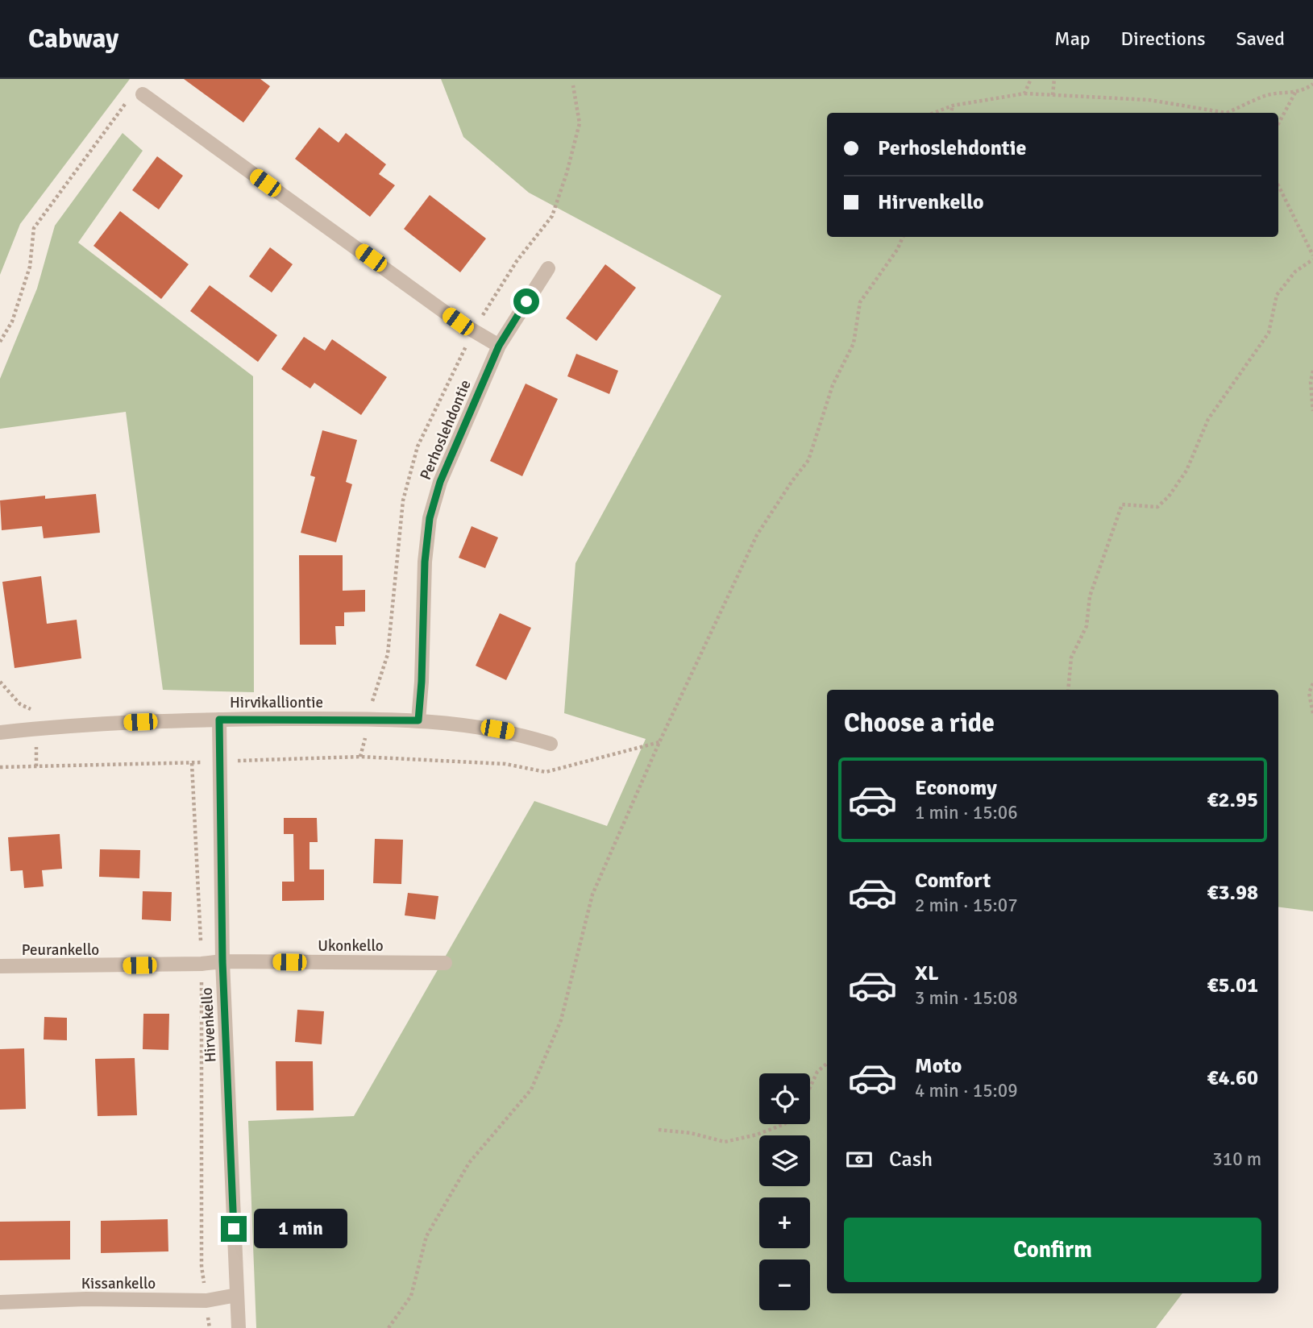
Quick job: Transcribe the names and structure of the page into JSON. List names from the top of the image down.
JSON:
{
  "streets": {
    "street": [
      "Perhoslehdontie",
      "Hirvikalliontie",
      "Ukonkello",
      "Peurankello",
      "Hirvenkello",
      "Kissankello"
    ]
  },
  "crossings": [
    ["Perhoslehdontie", "Hirvikalliontie"],
    ["Hirvikalliontie", "Hirvenkello"],
    ["Ukonkello", "Peurankello"],
    ["Ukonkello", "Hirvenkello"],
    ["Peurankello", "Hirvenkello"],
    ["Hirvenkello", "Kissankello"]
  ],
  "page": {
    "header": "Cabway",
    "nav": ["Map", "Directions", "Saved"],
    "banner": ["Perhoslehdontie", "Hirvenkello"],
    "heading": "Choose a ride",
    "list": [
      {
        "name": "Economy",
        "note": "1 min · 15:06",
        "value": "€2.95"
      },
      {
        "name": "Comfort",
        "note": "2 min · 15:07",
        "value": "€3.98"
      },
      {
        "name": "XL",
        "note": "3 min · 15:08",
        "value": "€5.01"
      },
      {
        "name": "Moto",
        "note": "4 min · 15:09",
        "value": "€4.60"
      }
    ],
    "map_buttons": ["+", "−"],
    "pay": ["Cash", "310 m"],
    "buttons": "Confirm",
    "bubble": "1 min"
  }
}
